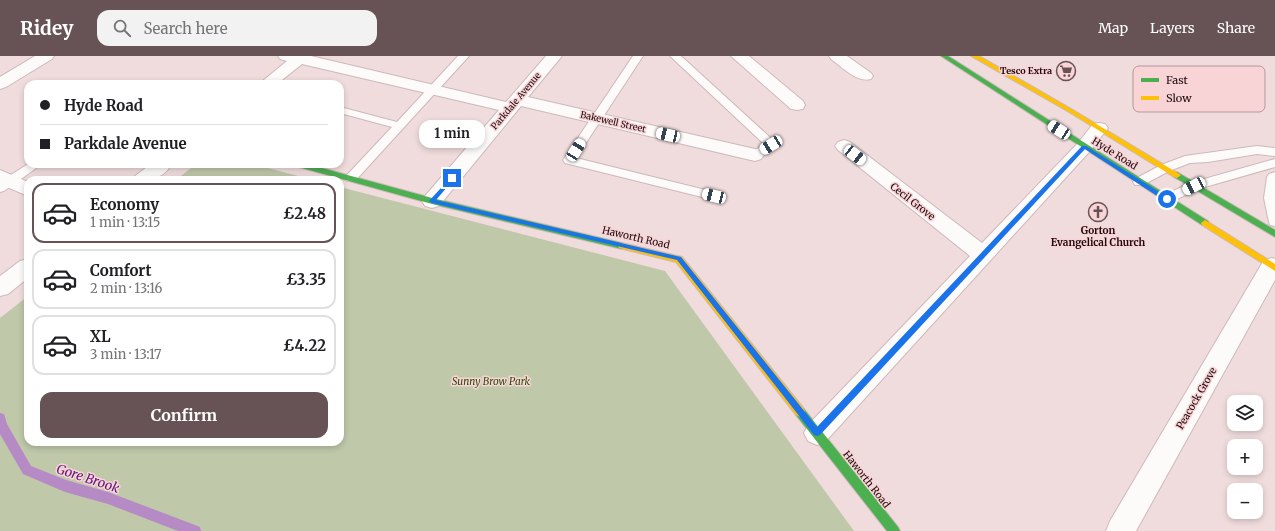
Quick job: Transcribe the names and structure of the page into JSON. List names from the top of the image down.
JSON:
{
  "streets": {
    "main road": ["Hyde Road", "Haworth Road"],
    "street": [
      "Parkdale Avenue",
      "Bakewell Street",
      "Cecil Grove",
      "Peacock Grove"
    ]
  },
  "crossings": [
    ["Parkdale Avenue", "Bakewell Street"],
    ["Parkdale Avenue", "Haworth Road"],
    ["Hyde Road", "Peacock Grove"]
  ],
  "water": ["Gore Brook"],
  "parks": ["Sunny Brow Park"],
  "places": {
    "supermarket": ["Tesco Extra"],
    "church": ["Gorton Evangelical Church"]
  },
  "legend": ["Fast", "Slow"],
  "page": {
    "header": "Ridey",
    "search": "Search here",
    "nav": ["Map", "Layers", "Share"],
    "banner": ["Hyde Road", "Parkdale Avenue"],
    "bubble": "1 min",
    "list": [
      {
        "name": "Economy",
        "note": "1 min · 13:15",
        "value": "£2.48"
      },
      {
        "name": "Comfort",
        "note": "2 min · 13:16",
        "value": "£3.35"
      },
      {
        "name": "XL",
        "note": "3 min · 13:17",
        "value": "£4.22"
      }
    ],
    "buttons": "Confirm",
    "map_buttons": ["+", "−"]
  }
}
